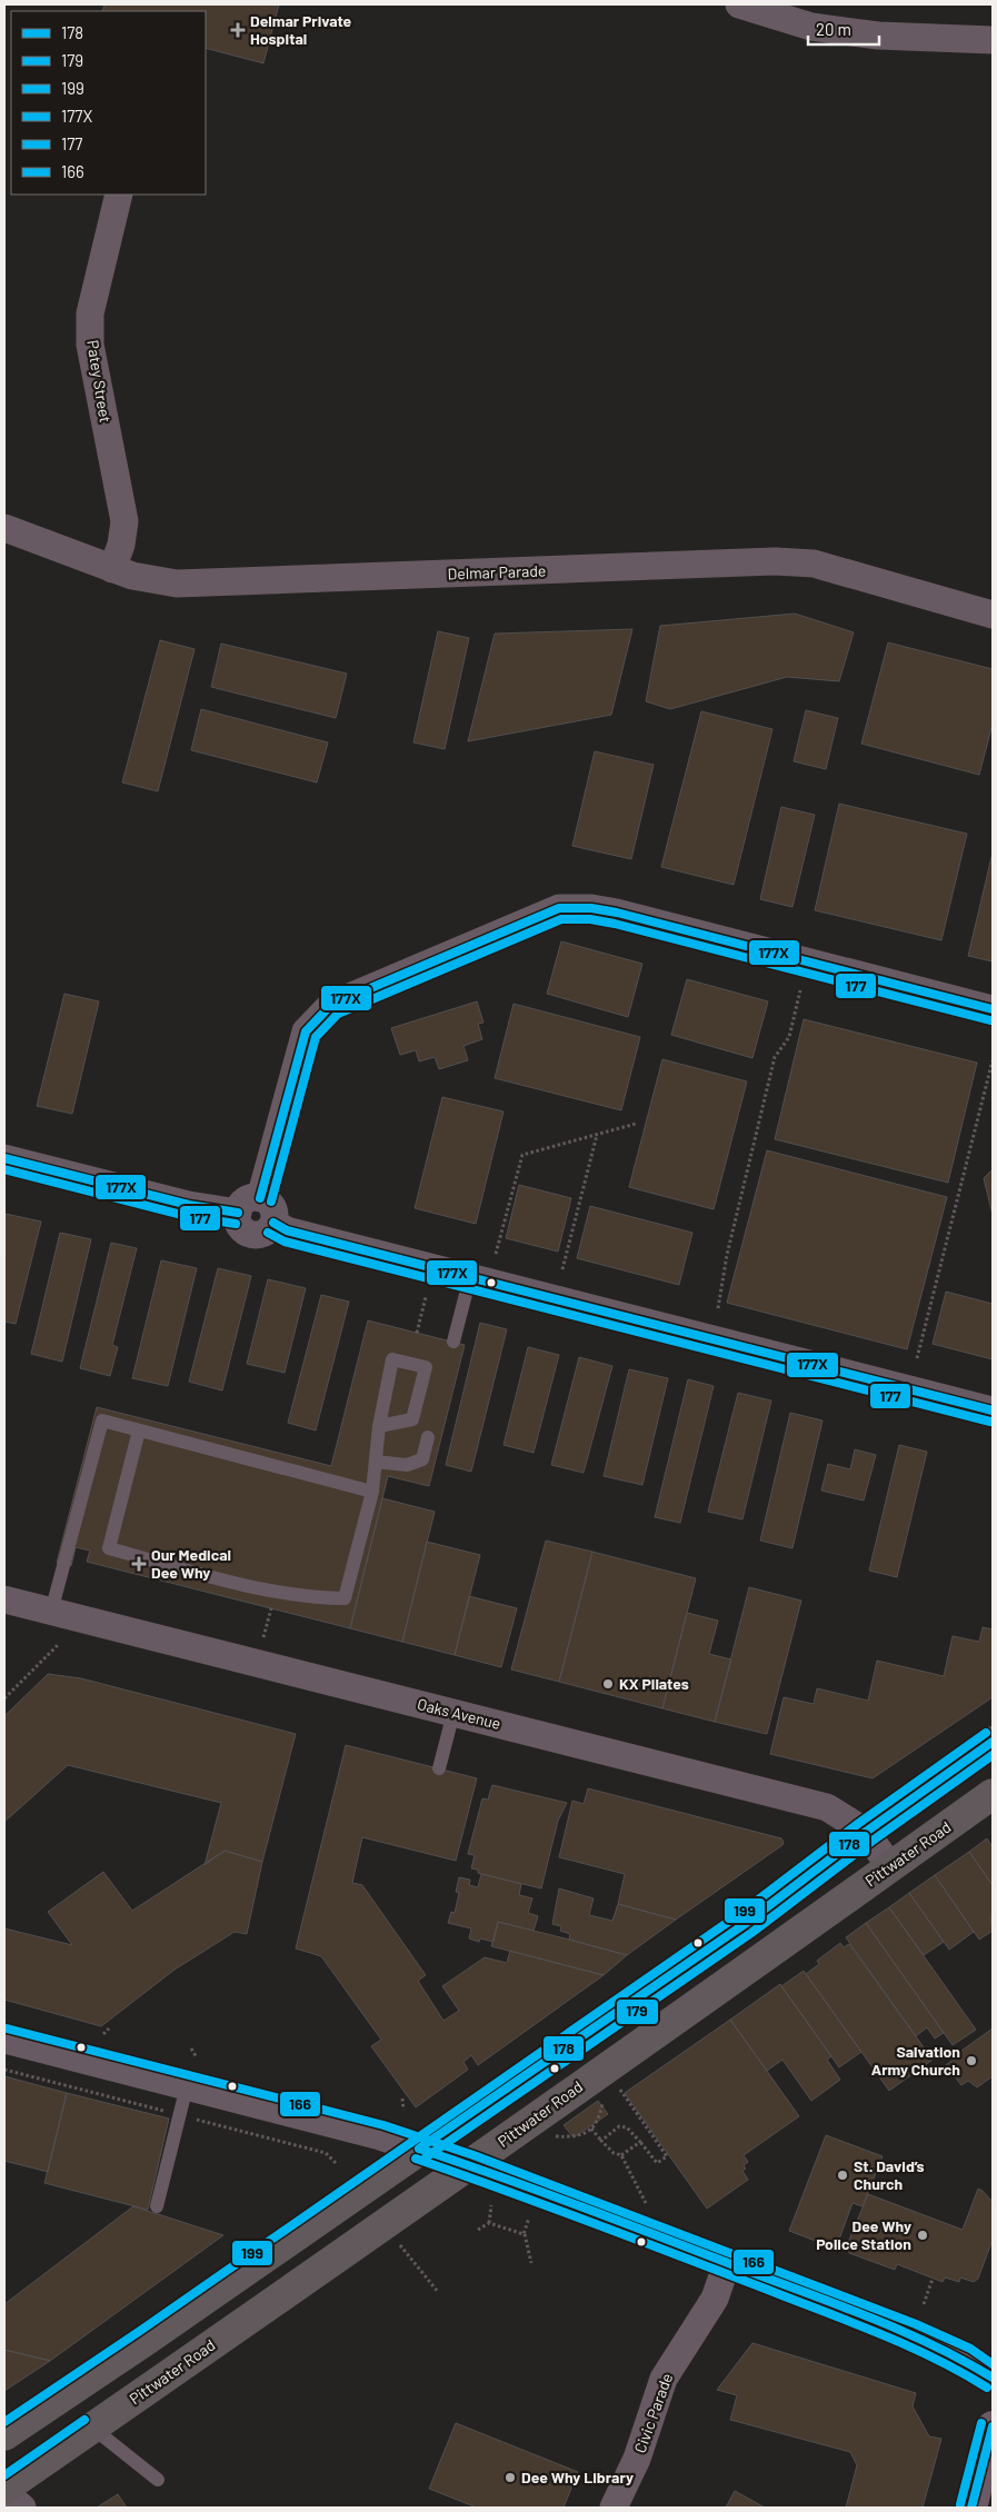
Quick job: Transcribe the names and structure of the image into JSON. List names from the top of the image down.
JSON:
{
  "streets": {
    "highway": ["Pittwater Road"],
    "street": [
      "Patey Street",
      "Delmar Parade",
      "Oaks Avenue",
      "Civic Parade"
    ]
  },
  "crossings": [
    ["Patey Street", "Delmar Parade"],
    ["Oaks Avenue", "Pittwater Road"]
  ],
  "places": {
    "health": ["Delmar Private Hospital", "Our Medical Dee Why"],
    "other": [
      "KX Pilates",
      "Salvation Army Church",
      "St. David’s Church",
      "Dee Why Police Station",
      "Dee Why Library"
    ]
  },
  "lines": [
    "transit line 177X",
    "transit line 177",
    "transit line 199",
    "transit line 178",
    "transit line 179",
    "transit line 166"
  ],
  "legend": [
    "178",
    "179",
    "199",
    "177X",
    "177",
    "166"
  ],
  "scale_bar": "20 m"
}
